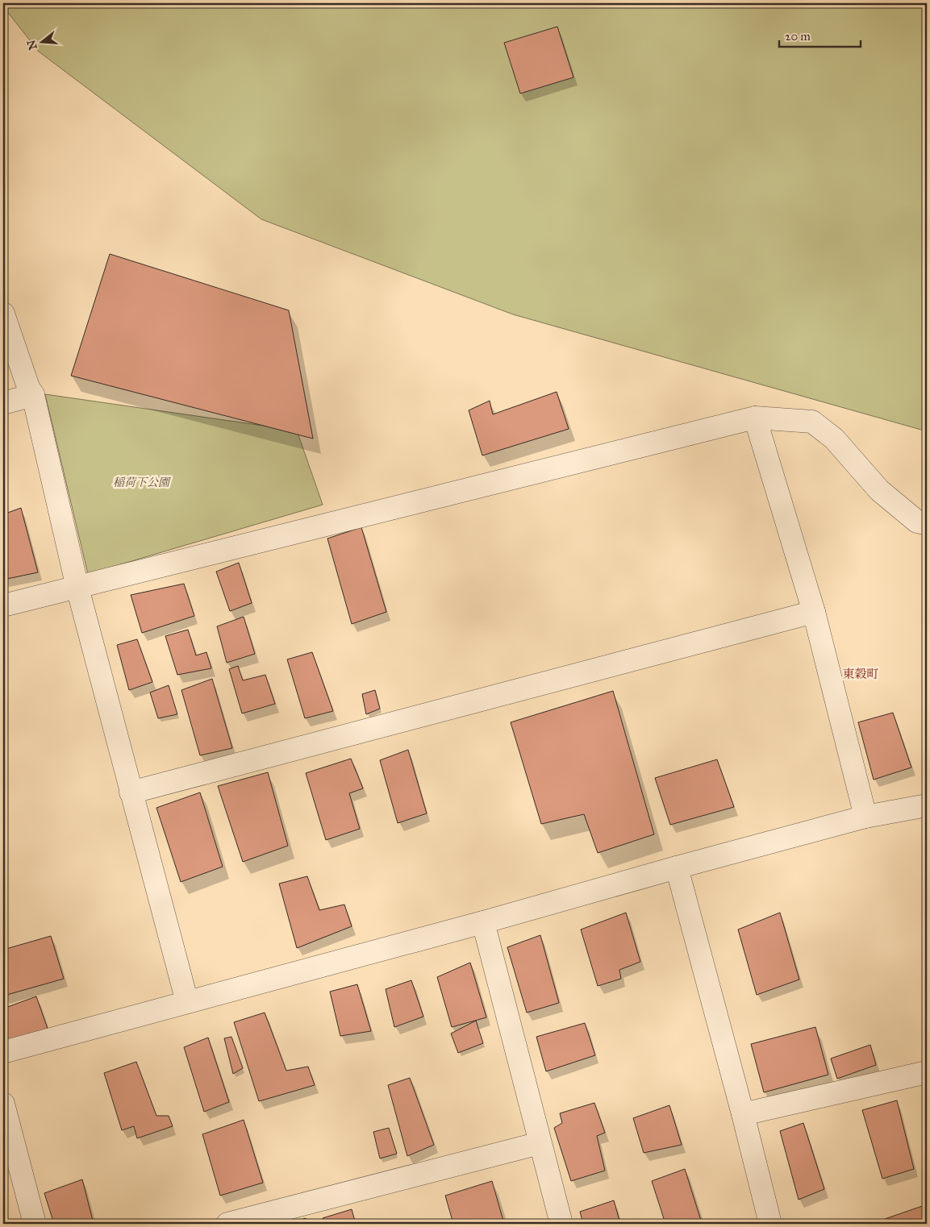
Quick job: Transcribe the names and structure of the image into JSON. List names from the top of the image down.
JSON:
{
  "districts": ["東穀町"],
  "parks": ["稲荷下公園"],
  "scale_bar": "20 m",
  "north": "left"
}
